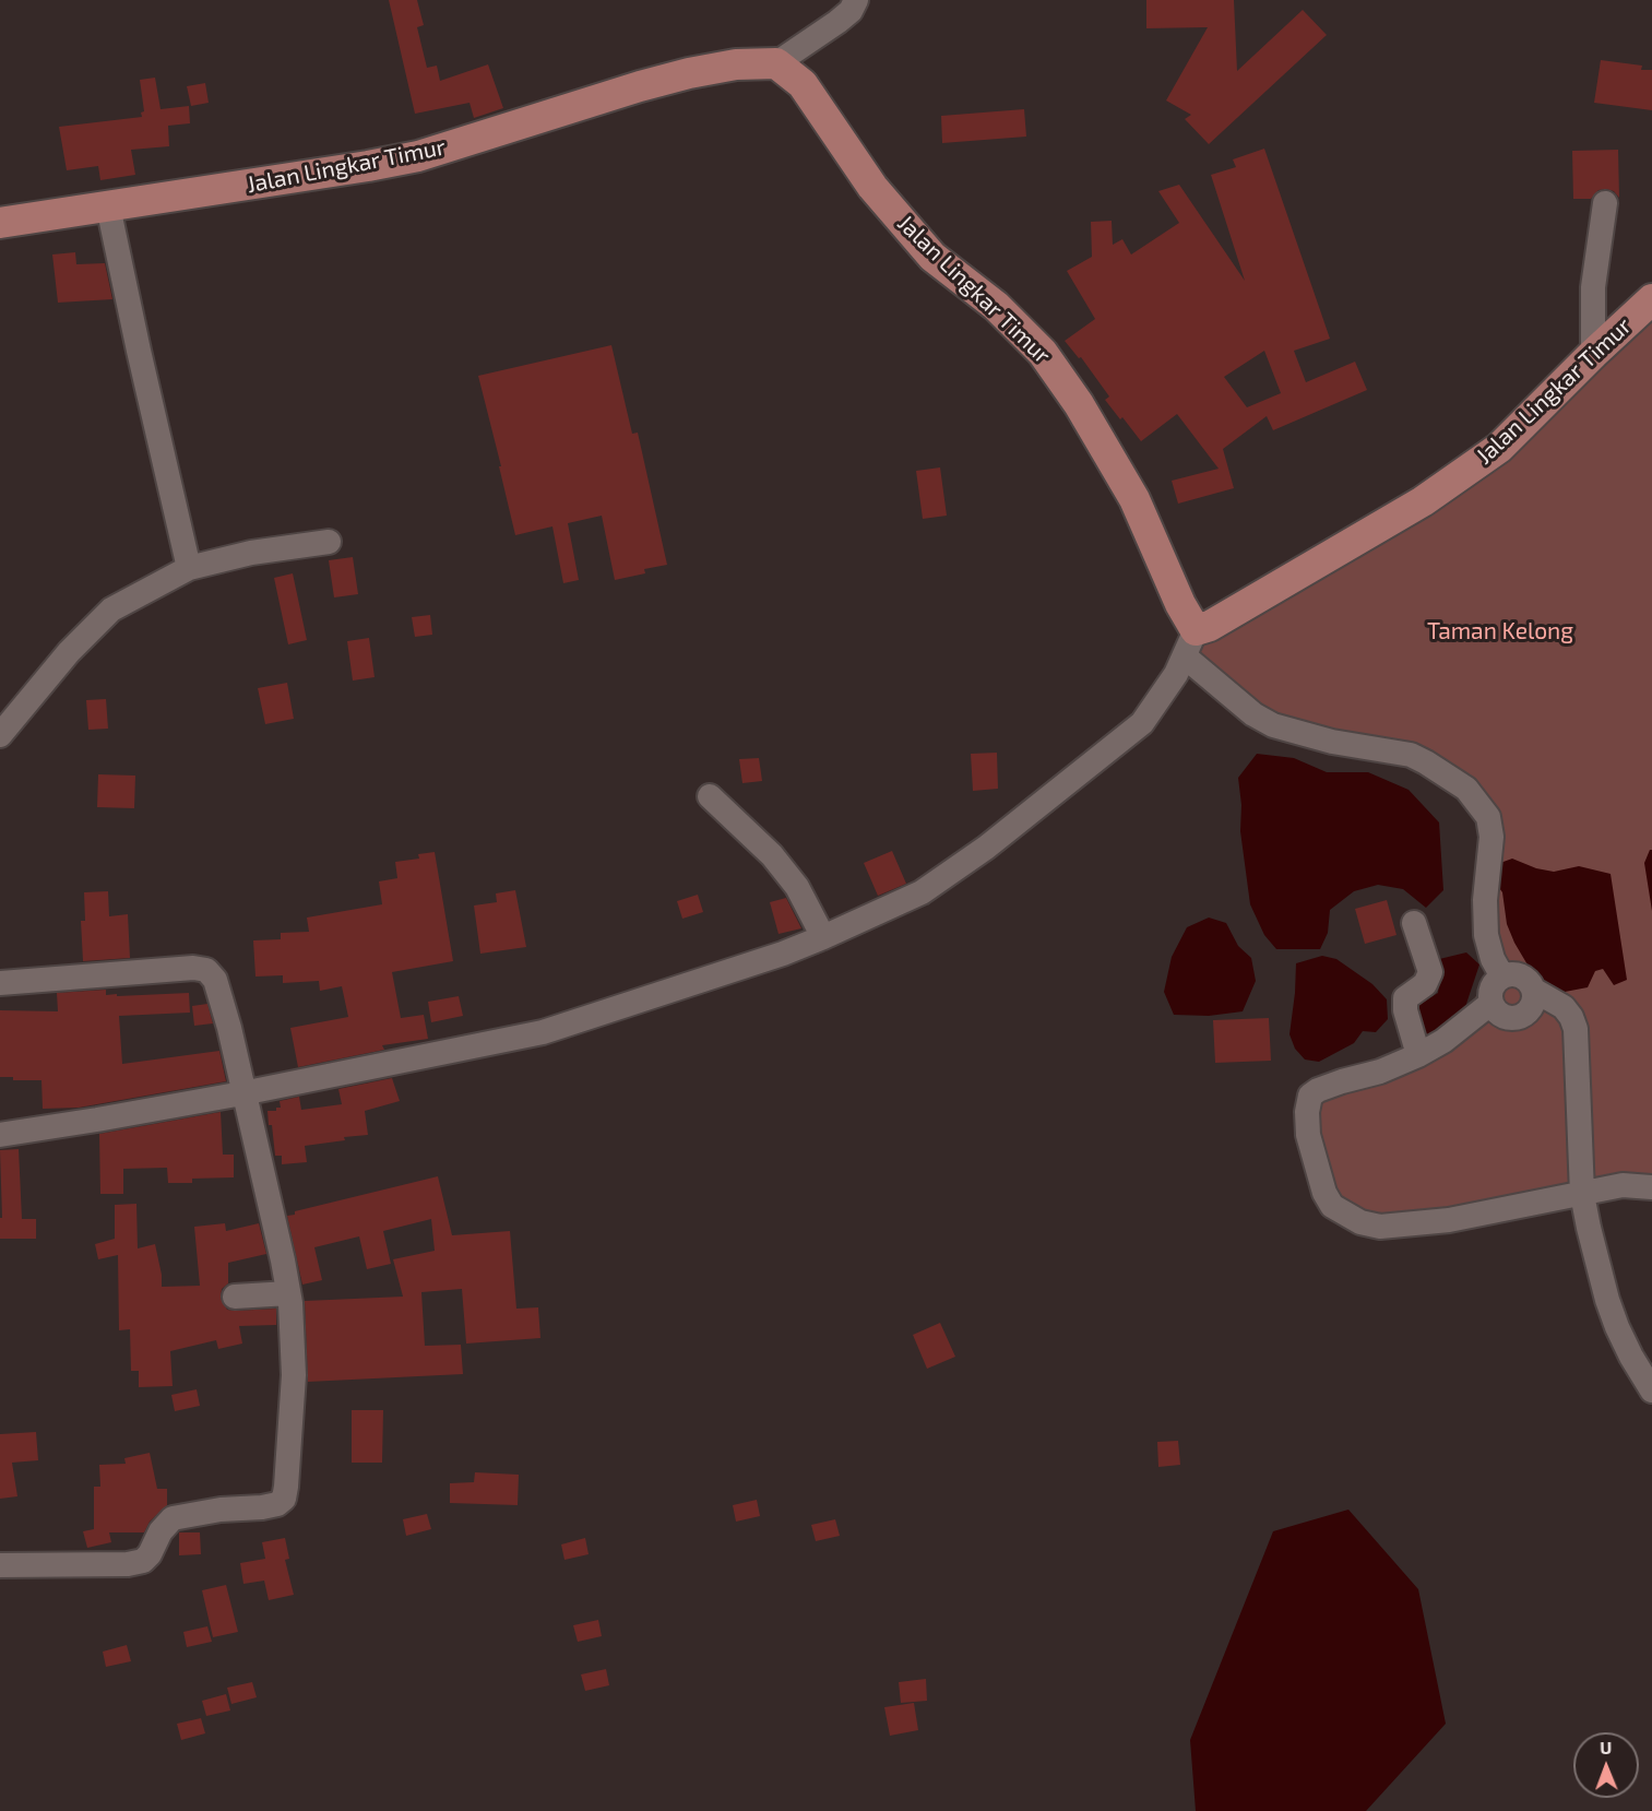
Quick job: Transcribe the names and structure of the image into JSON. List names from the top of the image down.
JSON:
{
  "streets": {
    "main road": ["Jalan Lingkar Timur"]
  },
  "parks": ["Taman Kelong"],
  "north": "top"
}
